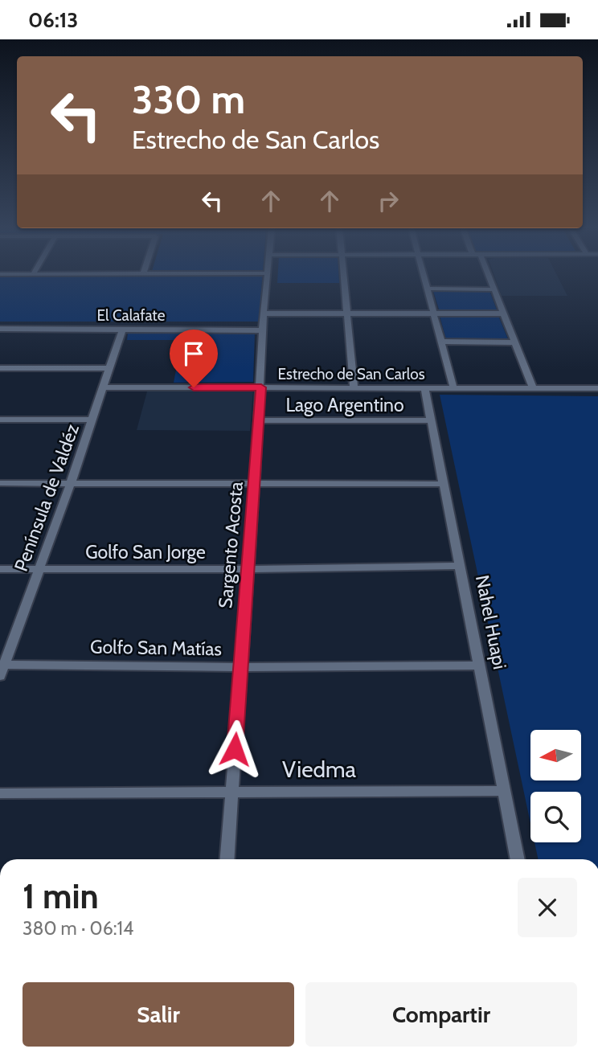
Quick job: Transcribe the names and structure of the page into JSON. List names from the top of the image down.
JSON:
{
  "streets": {
    "street": [
      "El Calafate",
      "Estrecho de San Carlos",
      "Lago Argentino",
      "Península de Valdéz",
      "Sargento Acosta",
      "Golfo San Jorge",
      "Nahel Huapi",
      "Golfo San Matías",
      "Viedma"
    ]
  },
  "crossings": [
    ["El Calafate", "Península de Valdéz"],
    ["El Calafate", "Sargento Acosta"],
    ["Estrecho de San Carlos", "Península de Valdéz"],
    ["Estrecho de San Carlos", "Sargento Acosta"],
    ["Estrecho de San Carlos", "Nahel Huapi"],
    ["Lago Argentino", "Sargento Acosta"],
    ["Lago Argentino", "Nahel Huapi"],
    ["Península de Valdéz", "Golfo San Jorge"],
    ["Península de Valdéz", "Golfo San Matías"],
    ["Sargento Acosta", "Golfo San Jorge"],
    ["Sargento Acosta", "Golfo San Matías"],
    ["Sargento Acosta", "Viedma"],
    ["Golfo San Jorge", "Nahel Huapi"],
    ["Nahel Huapi", "Golfo San Matías"],
    ["Nahel Huapi", "Viedma"]
  ],
  "north": "left",
  "page": {
    "status": "06:13",
    "turn": ["330 m", "Estrecho de San Carlos"],
    "heading": ["1 min", "380 m · 06:14"],
    "buttons": ["Salir", "Compartir"]
  }
}
